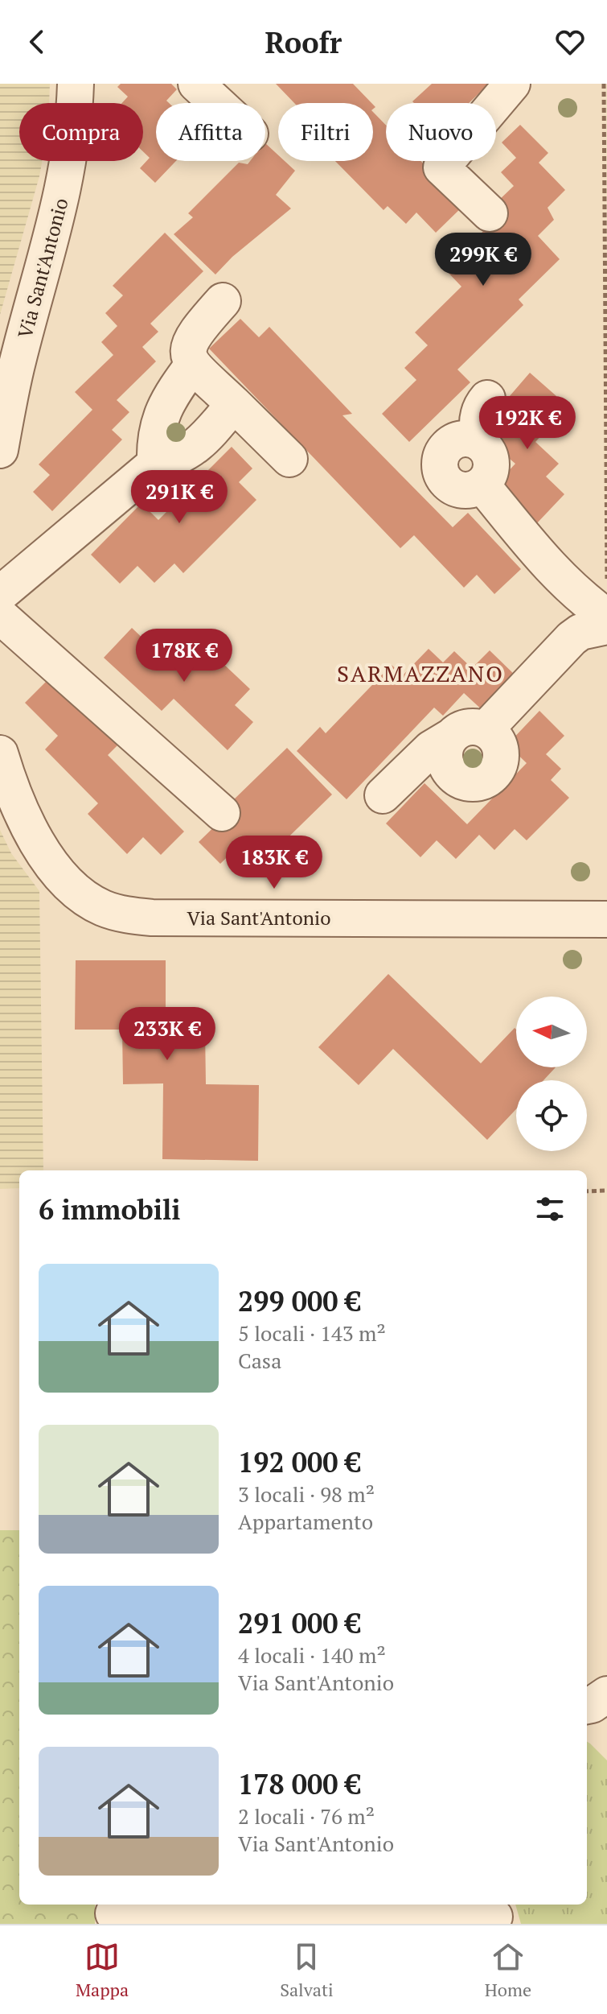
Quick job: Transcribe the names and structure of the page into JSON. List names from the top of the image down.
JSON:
{
  "streets": {
    "street": ["Via Sant'Antonio"]
  },
  "districts": ["SARMAZZANO"],
  "north": "left",
  "page": {
    "header": "Roofr",
    "chip": [
      "Compra",
      "Affitta",
      "Filtri",
      "Nuovo"
    ],
    "price": [
      "299K €",
      "192K €",
      "291K €",
      "178K €",
      "183K €",
      "233K €"
    ],
    "heading": "6 immobili",
    "list": [
      {
        "name": "299 000 €",
        "note": "5 locali · 143 m² · Casa"
      },
      {
        "name": "192 000 €",
        "note": "3 locali · 98 m² · Appartamento"
      },
      {
        "name": "291 000 €",
        "note": "4 locali · 140 m² · Via Sant'Antonio"
      },
      {
        "name": "178 000 €",
        "note": "2 locali · 76 m² · Via Sant'Antonio"
      }
    ],
    "tabs": ["Mappa", "Salvati", "Home"]
  }
}
